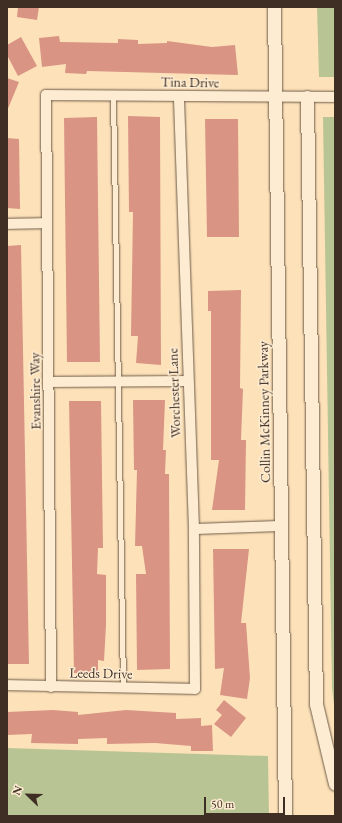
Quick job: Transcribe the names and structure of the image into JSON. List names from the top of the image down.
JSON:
{
  "streets": {
    "street": [
      "Tina Drive",
      "Evanshire Way",
      "Worchester Lane",
      "Collin McKinney Parkway",
      "Leeds Drive"
    ]
  },
  "crossings": [
    ["Tina Drive", "Evanshire Way"],
    ["Tina Drive", "Worchester Lane"],
    ["Tina Drive", "Collin McKinney Parkway"],
    ["Evanshire Way", "Leeds Drive"],
    ["Worchester Lane", "Leeds Drive"]
  ],
  "scale_bar": "50 m",
  "north": "top left"
}
